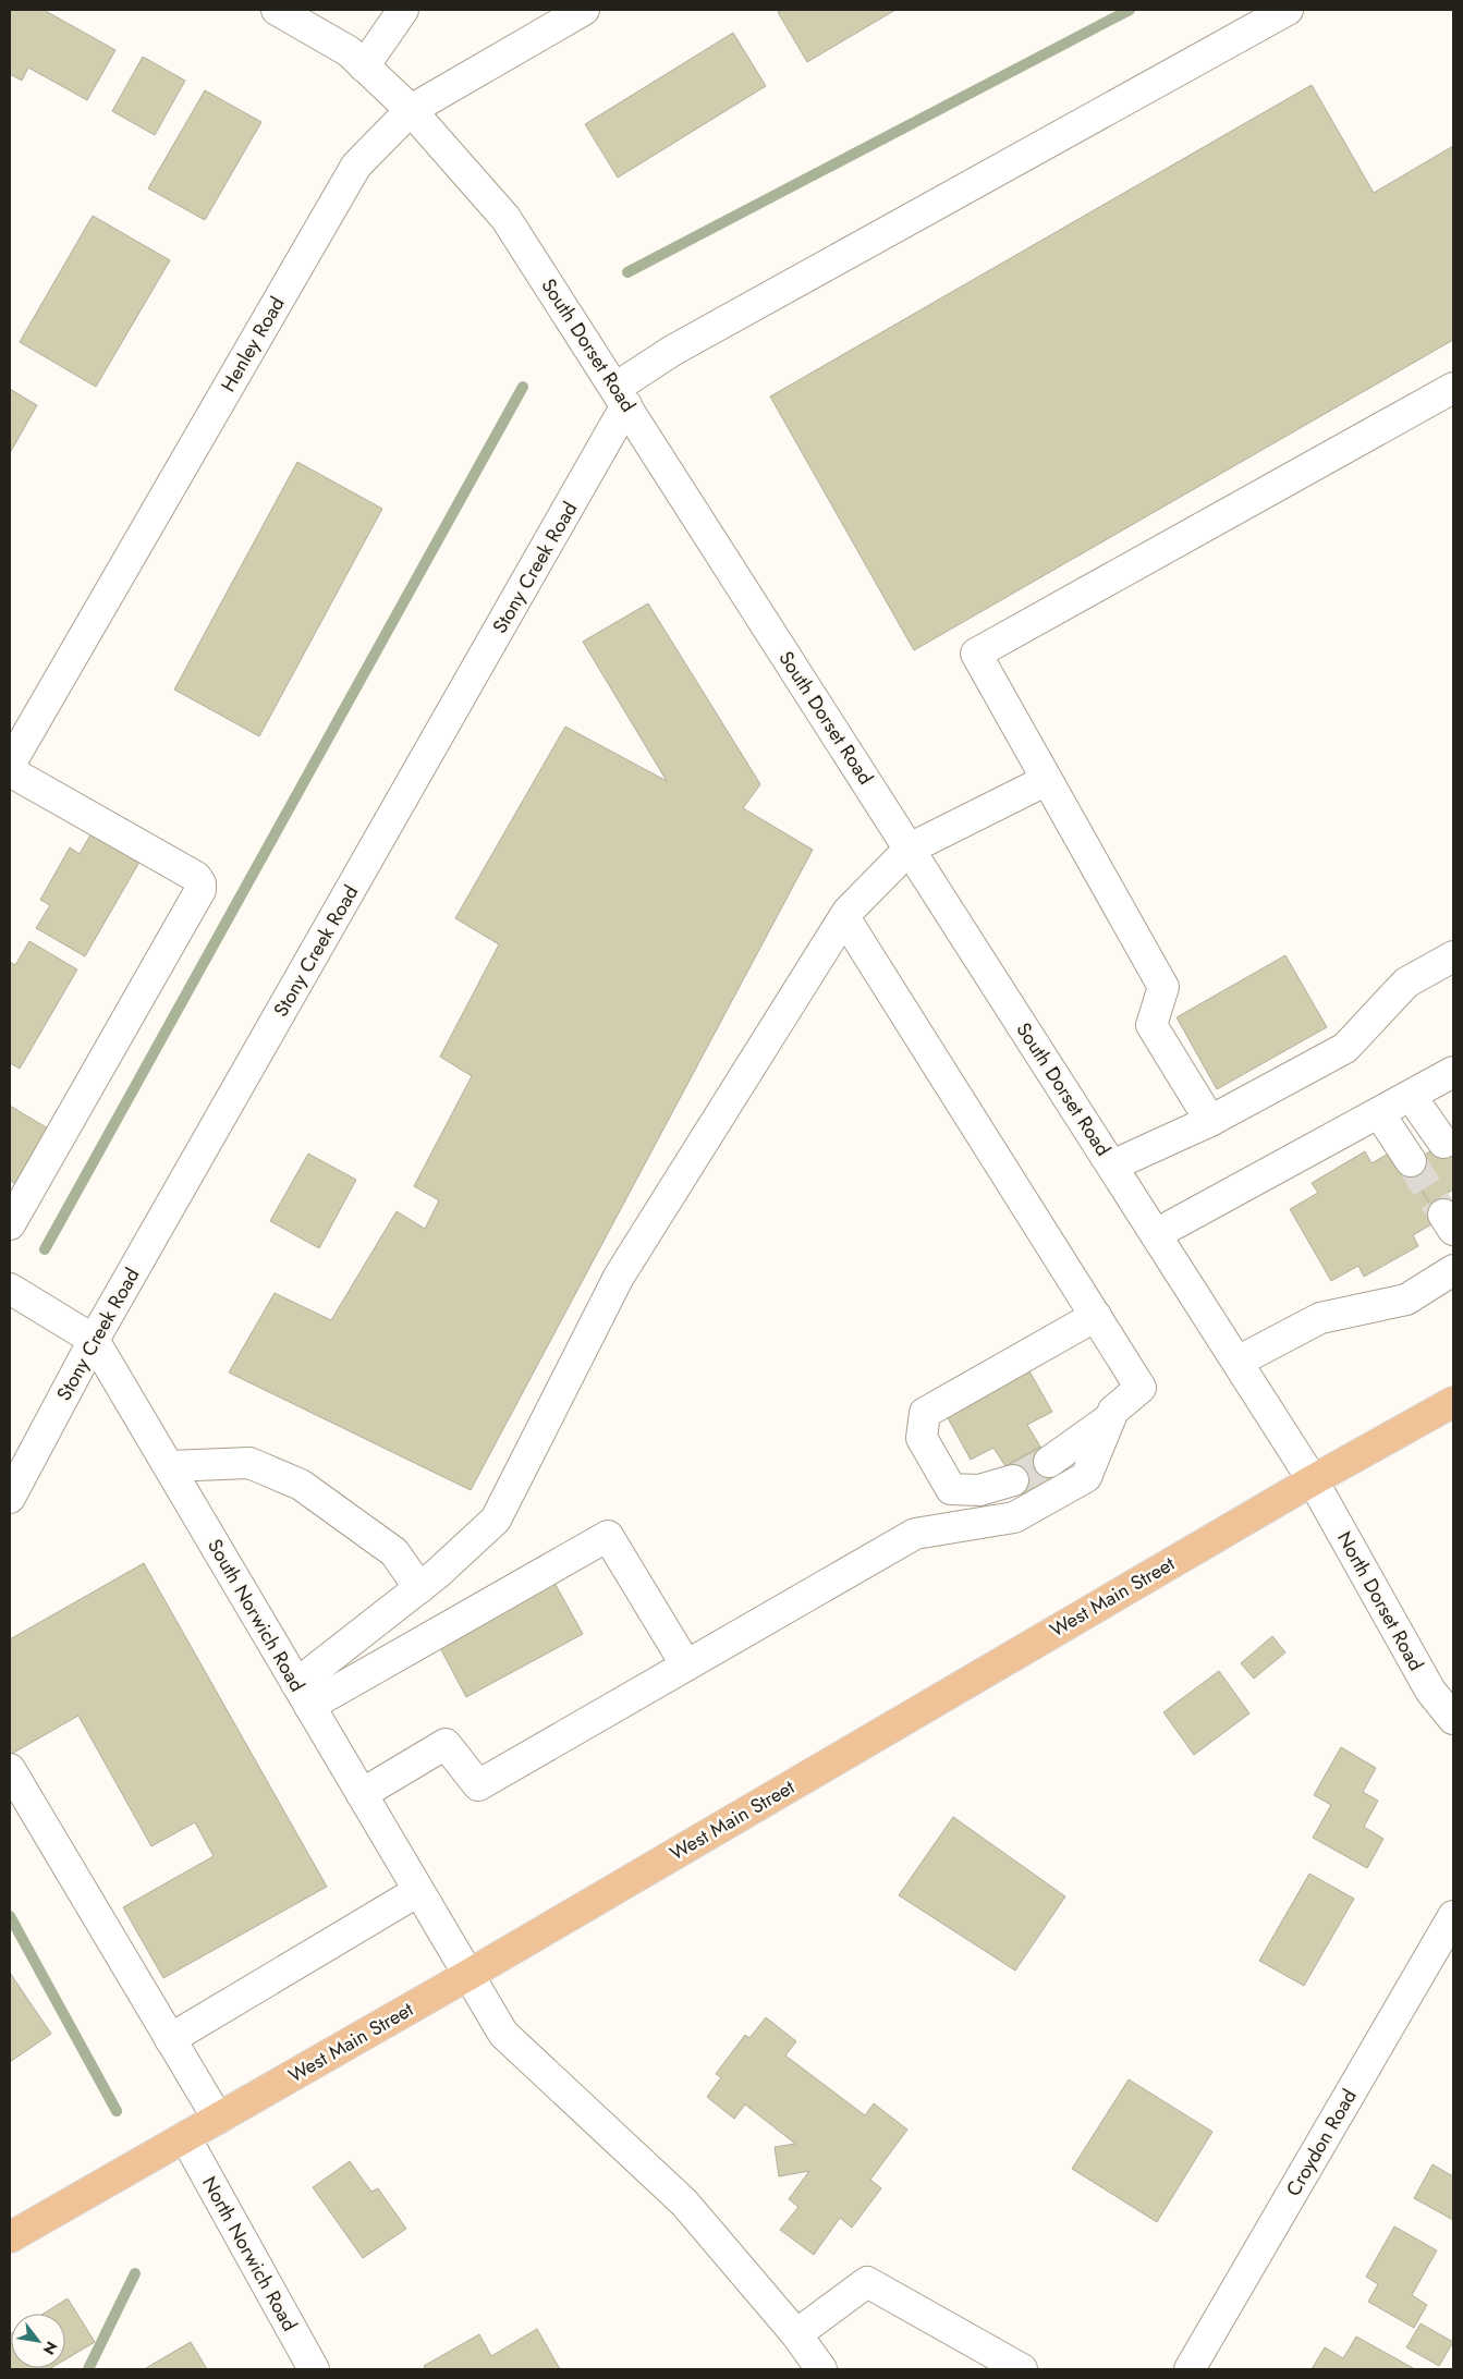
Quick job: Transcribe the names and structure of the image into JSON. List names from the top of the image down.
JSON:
{
  "streets": {
    "main road": ["West Main Street"],
    "street": [
      "Henley Road",
      "South Dorset Road",
      "Stony Creek Road",
      "North Dorset Road",
      "South Norwich Road",
      "Croydon Road",
      "North Norwich Road"
    ]
  },
  "crossings": [
    ["Henley Road", "South Dorset Road"],
    ["South Dorset Road", "Stony Creek Road"],
    ["South Dorset Road", "West Main Street"],
    ["South Dorset Road", "North Dorset Road"],
    ["Stony Creek Road", "South Norwich Road"],
    ["West Main Street", "North Dorset Road"],
    ["West Main Street", "South Norwich Road"],
    ["West Main Street", "North Norwich Road"]
  ],
  "north": "bottom right"
}
